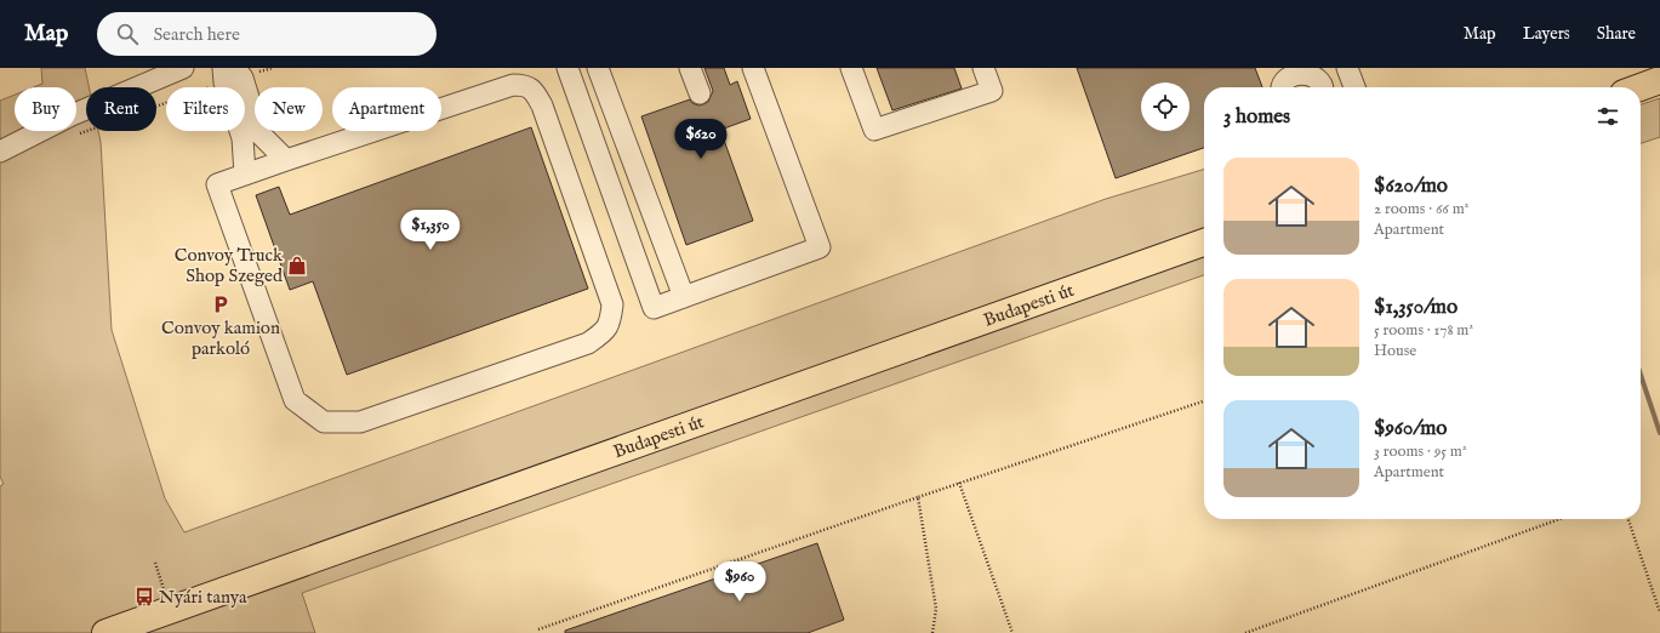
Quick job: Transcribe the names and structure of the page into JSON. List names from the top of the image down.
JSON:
{
  "streets": {
    "main road": ["Budapesti út"]
  },
  "places": {
    "shop": ["Convoy Truck Shop Szeged"],
    "parking": ["Convoy kamion parkoló"],
    "bus stop": ["Nyári tanya"]
  },
  "page": {
    "header": "Map",
    "search": "Search here",
    "nav": ["Map", "Layers", "Share"],
    "chip": [
      "Buy",
      "Rent",
      "Filters",
      "New",
      "Apartment"
    ],
    "heading": "3 homes",
    "price": ["$620", "$1,350", "$960"],
    "list": [
      {
        "name": "$620/mo",
        "note": "2 rooms · 66 m² · Apartment"
      },
      {
        "name": "$1,350/mo",
        "note": "5 rooms · 178 m² · House"
      },
      {
        "name": "$960/mo",
        "note": "3 rooms · 95 m² · Apartment"
      }
    ]
  }
}
